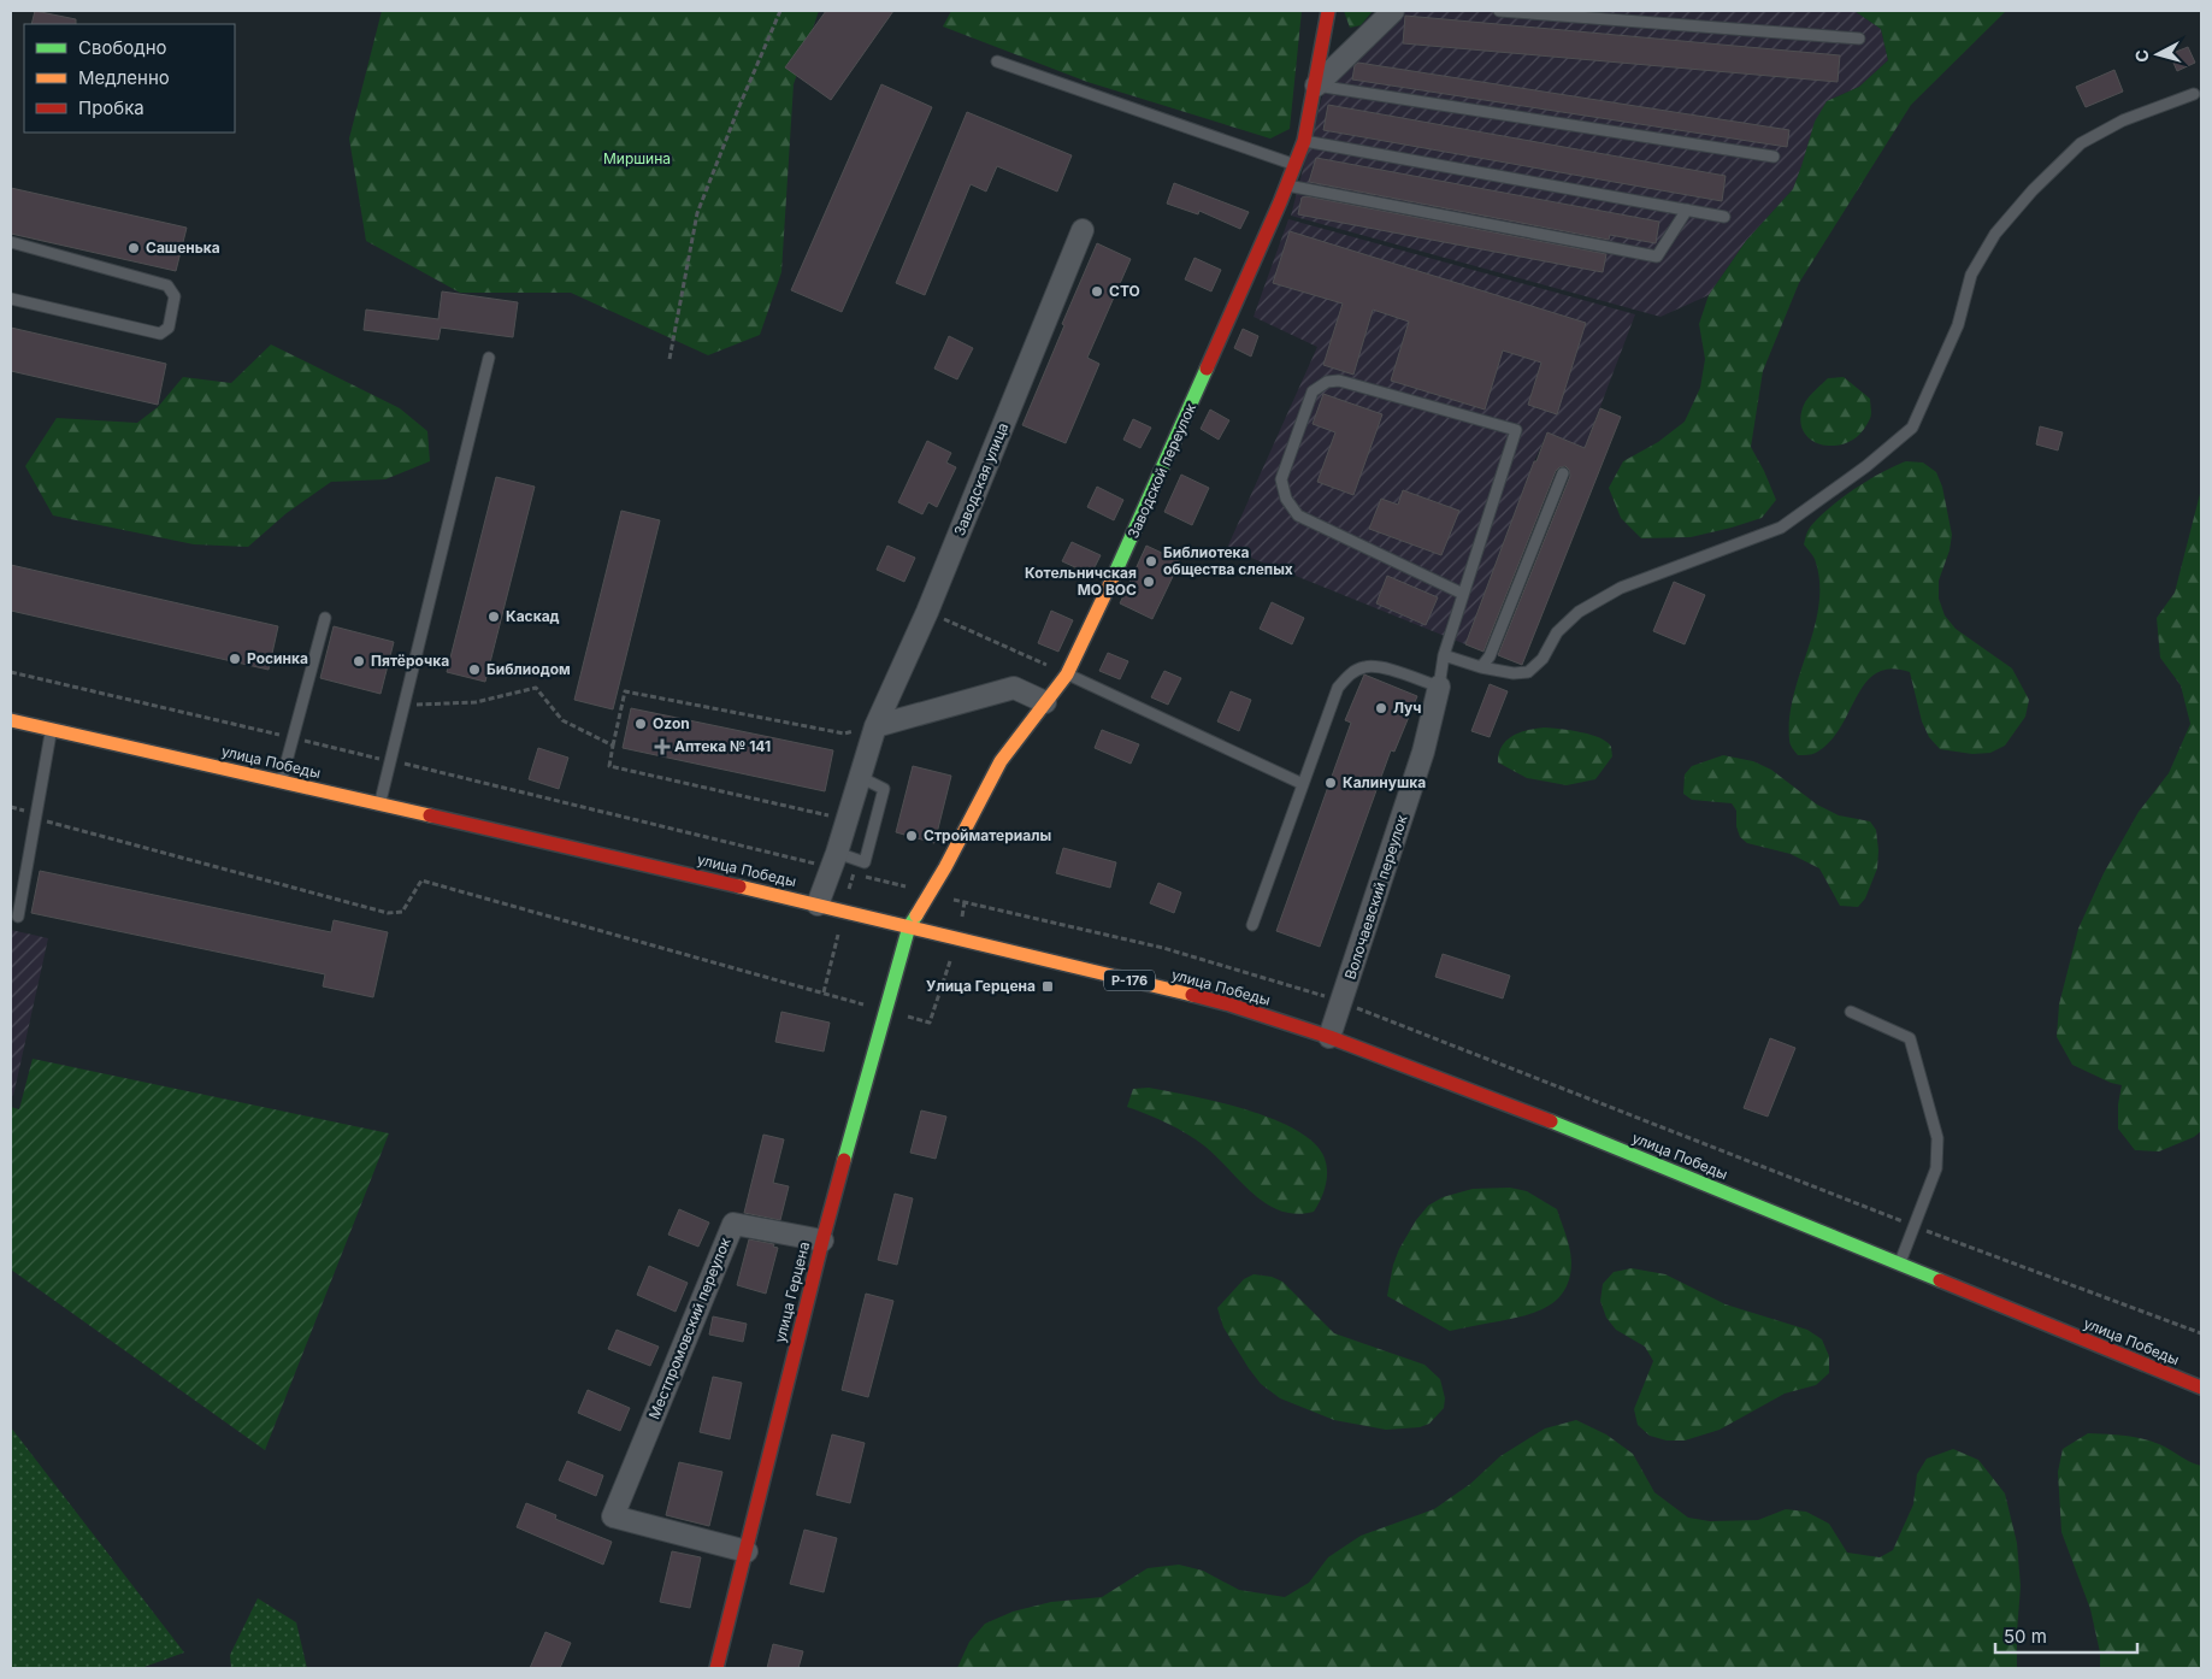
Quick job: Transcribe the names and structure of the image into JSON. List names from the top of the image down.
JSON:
{
  "streets": {
    "main road": [
      "Заводской переулок",
      "улица Победы",
      "Р-176",
      "улица Герцена"
    ],
    "street": ["Заводская улица", "Волочаевский переулок", "Местпромовский переулок"]
  },
  "crossings": [
    ["Заводской переулок", "улица Победы"],
    ["Заводской переулок", "улица Герцена"],
    ["Заводская улица", "улица Победы"],
    ["улица Победы", "Волочаевский переулок"],
    ["улица Победы", "улица Герцена"],
    ["улица Герцена", "Местпромовский переулок"]
  ],
  "parks": ["Миршина"],
  "places": {
    "other": [
      "Сашенька",
      "СТО",
      "Библиотека общества слепых",
      "Котельничская МО ВОС",
      "Каскад",
      "Росинка",
      "Пятёрочка",
      "Библиодом",
      "Луч",
      "Ozon",
      "Калинушка",
      "Стройматериалы"
    ],
    "health": ["Аптека № 141"],
    "transit": ["Улица Герцена"]
  },
  "legend": ["Свободно", "Медленно", "Пробка"],
  "scale_bar": "50 m",
  "north": "left"
}
